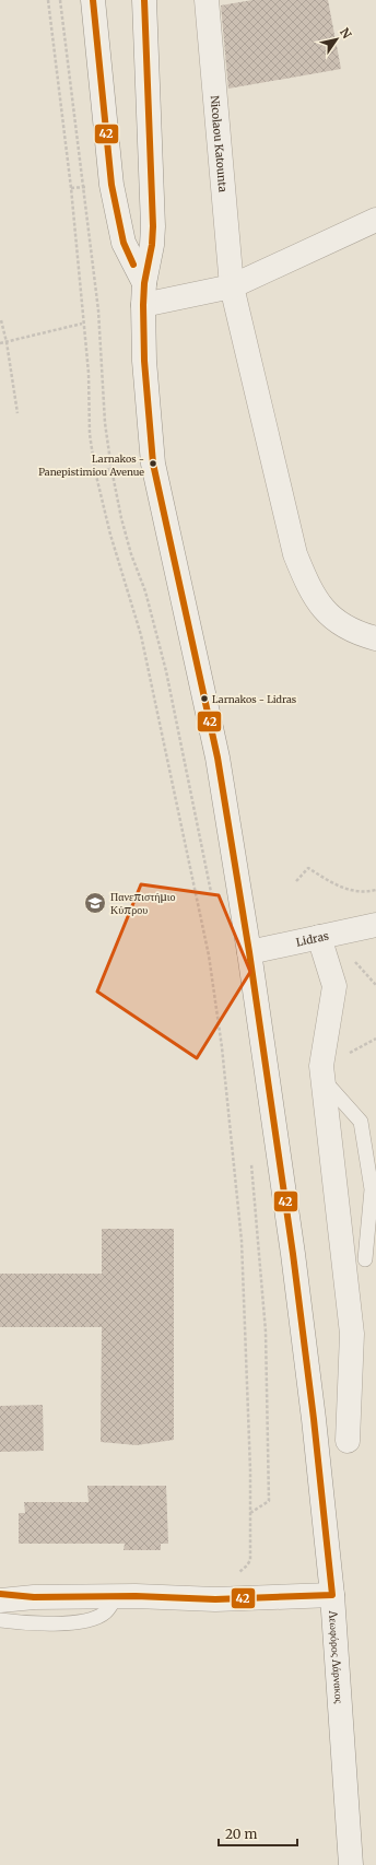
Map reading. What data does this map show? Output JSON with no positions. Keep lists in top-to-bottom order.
{
  "streets": {
    "main road": ["Nicolaou Katounta", "Lidras", "Λεωφόρος Λάρνακος"]
  },
  "crossings": [
    ["Lidras", "Λεωφόρος Λάρνακος"]
  ],
  "places": {
    "other": ["Larnakos - Panepistimiou Avenue", "Larnakos - Lidras"],
    "school or university": ["Πανεπιστήμιο Κύπρου"]
  },
  "lines": ["transit line 42"],
  "scale_bar": "20 m",
  "north": "top right"
}
